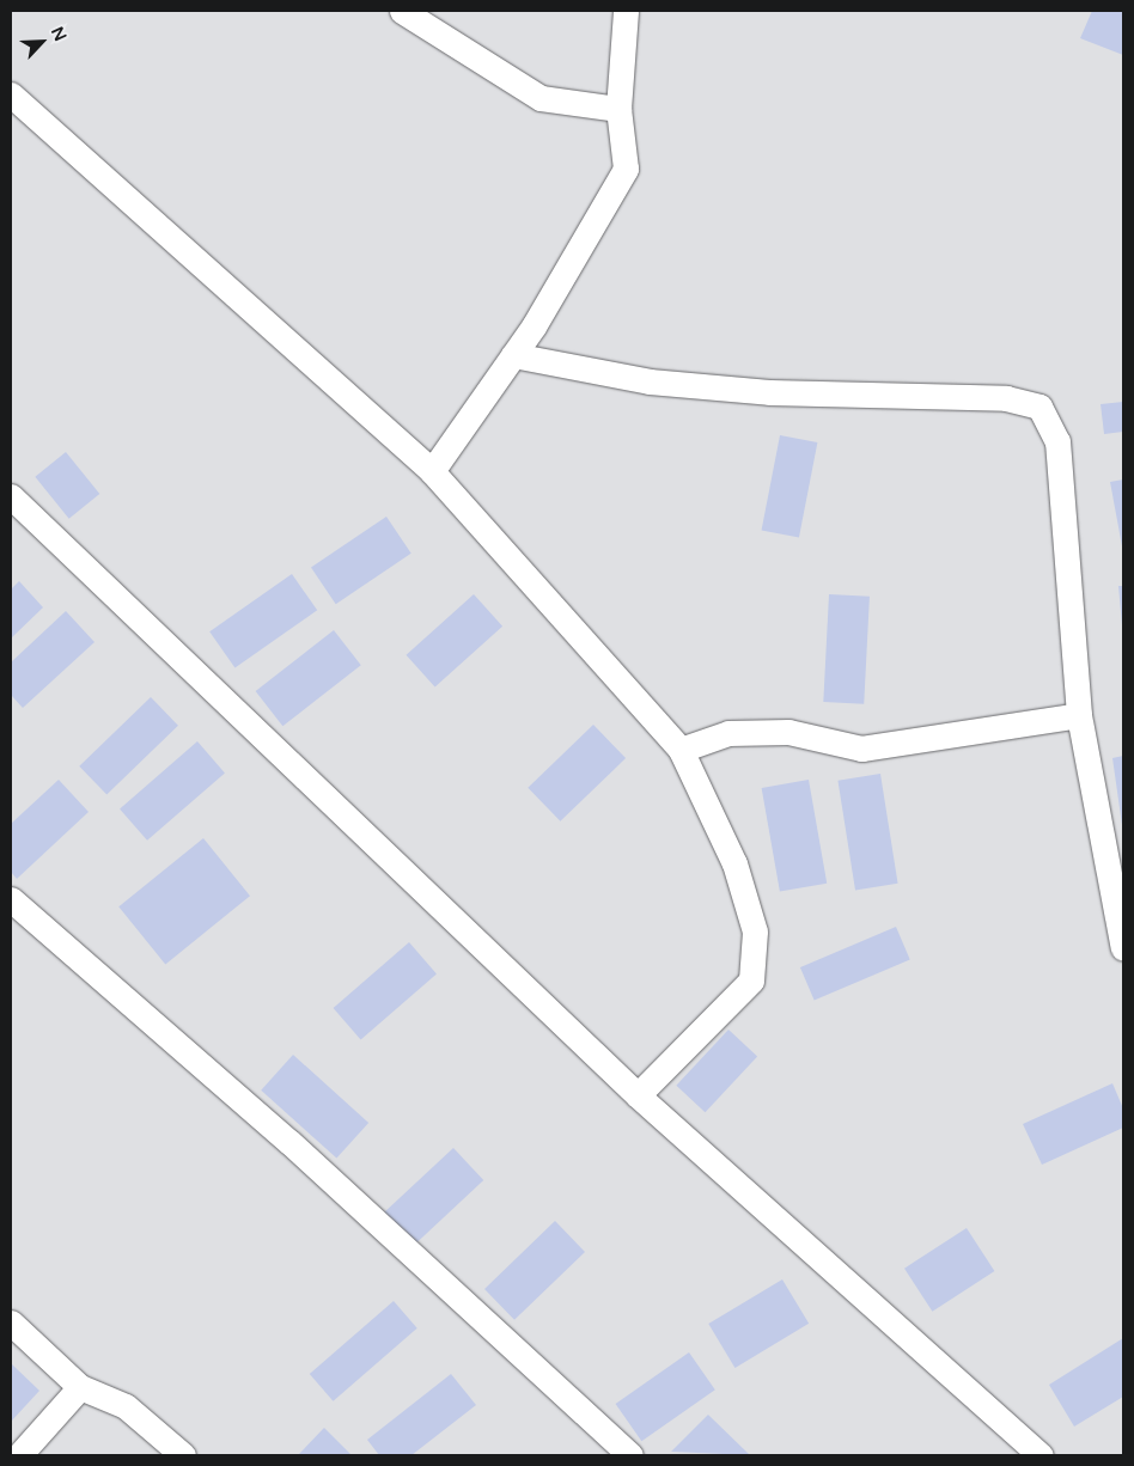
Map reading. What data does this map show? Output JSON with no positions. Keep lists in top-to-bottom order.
{
  "north": "top right"
}
